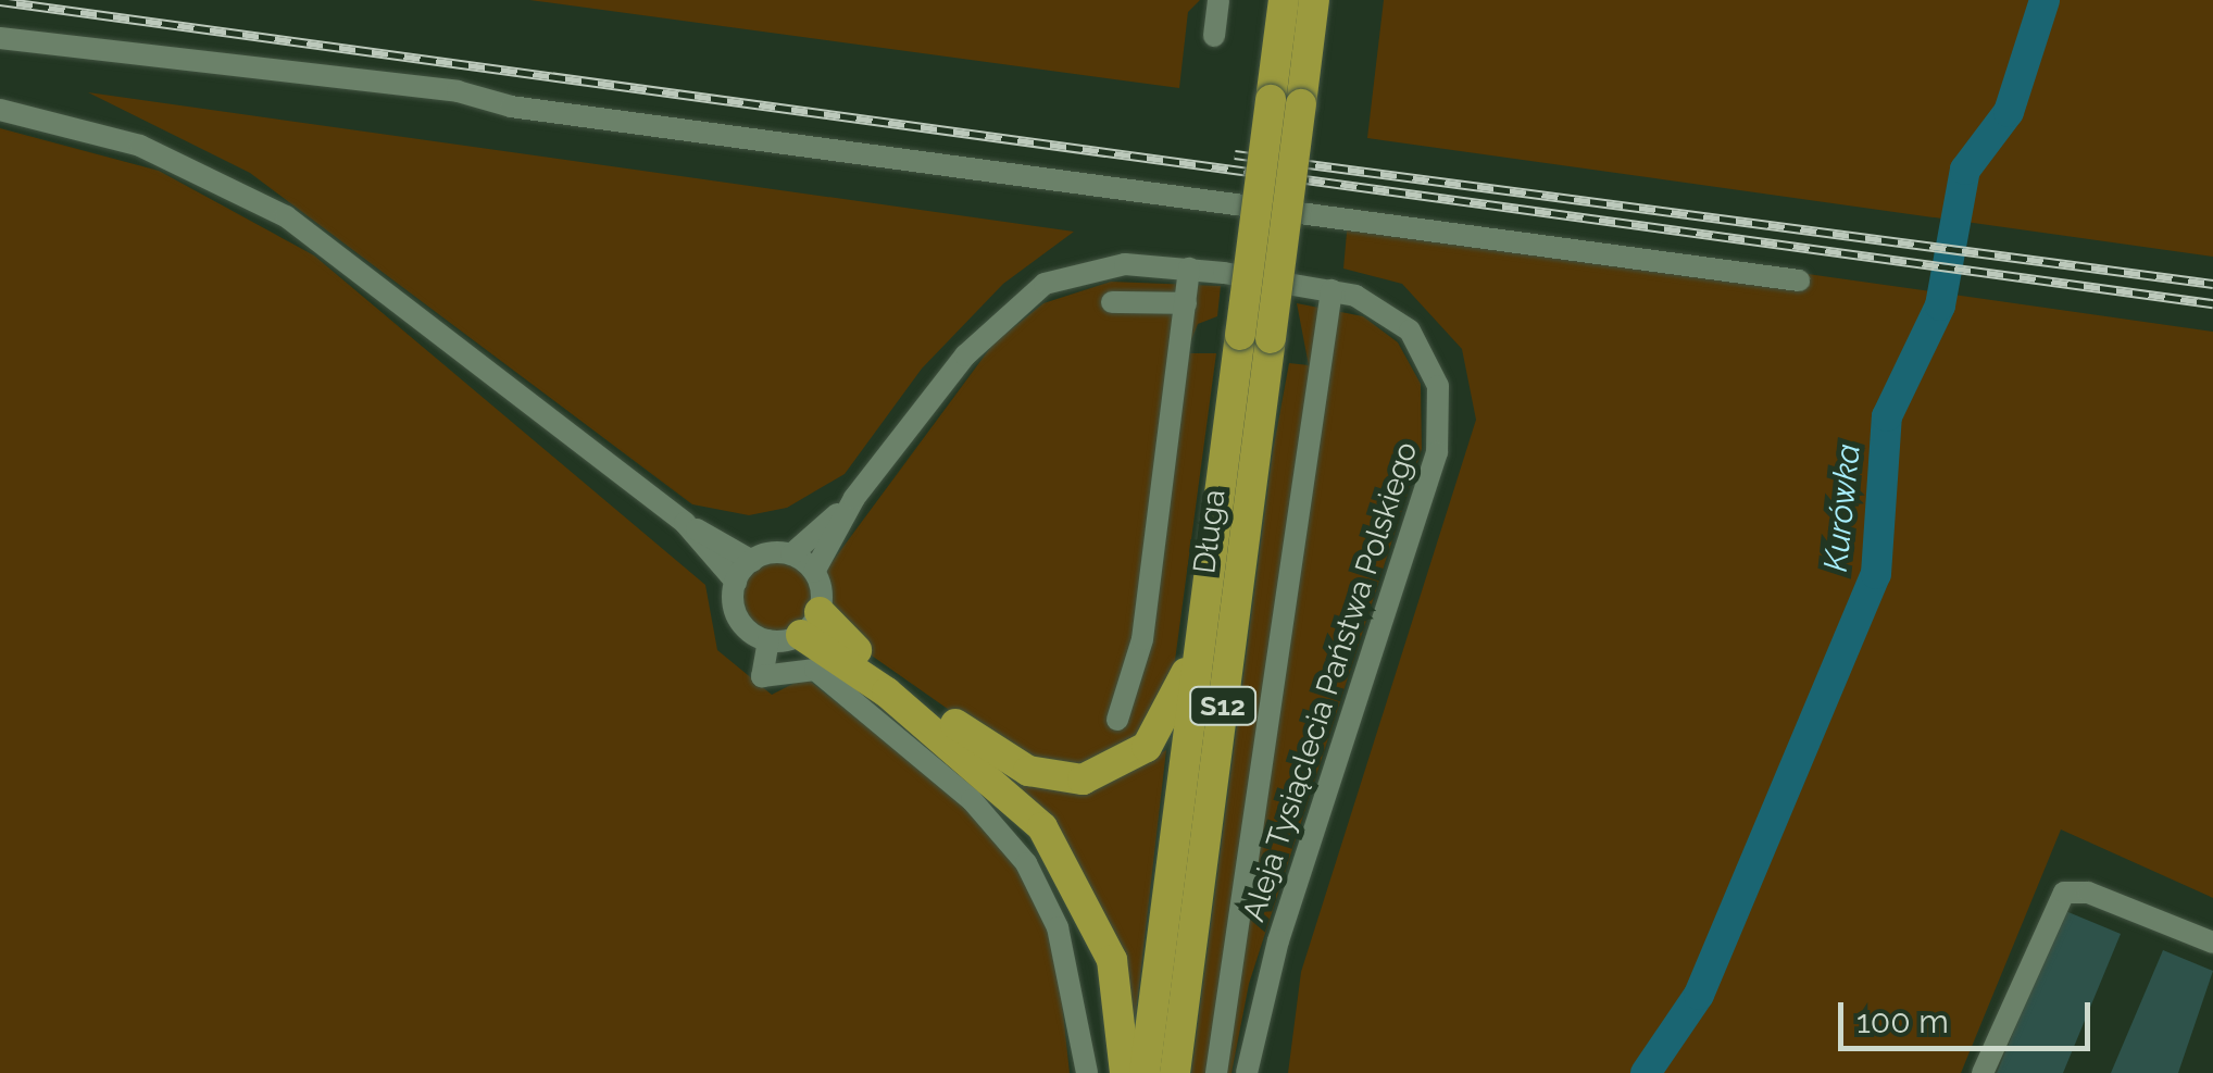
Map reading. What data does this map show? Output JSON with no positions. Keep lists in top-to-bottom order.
{
  "streets": {
    "highway": ["Długa", "S12"],
    "street": ["Aleja Tysiąclecia Państwa Polskiego"]
  },
  "crossings": [
    ["Długa", "S12"]
  ],
  "water": ["Kurówka"],
  "scale_bar": "100 m"
}
